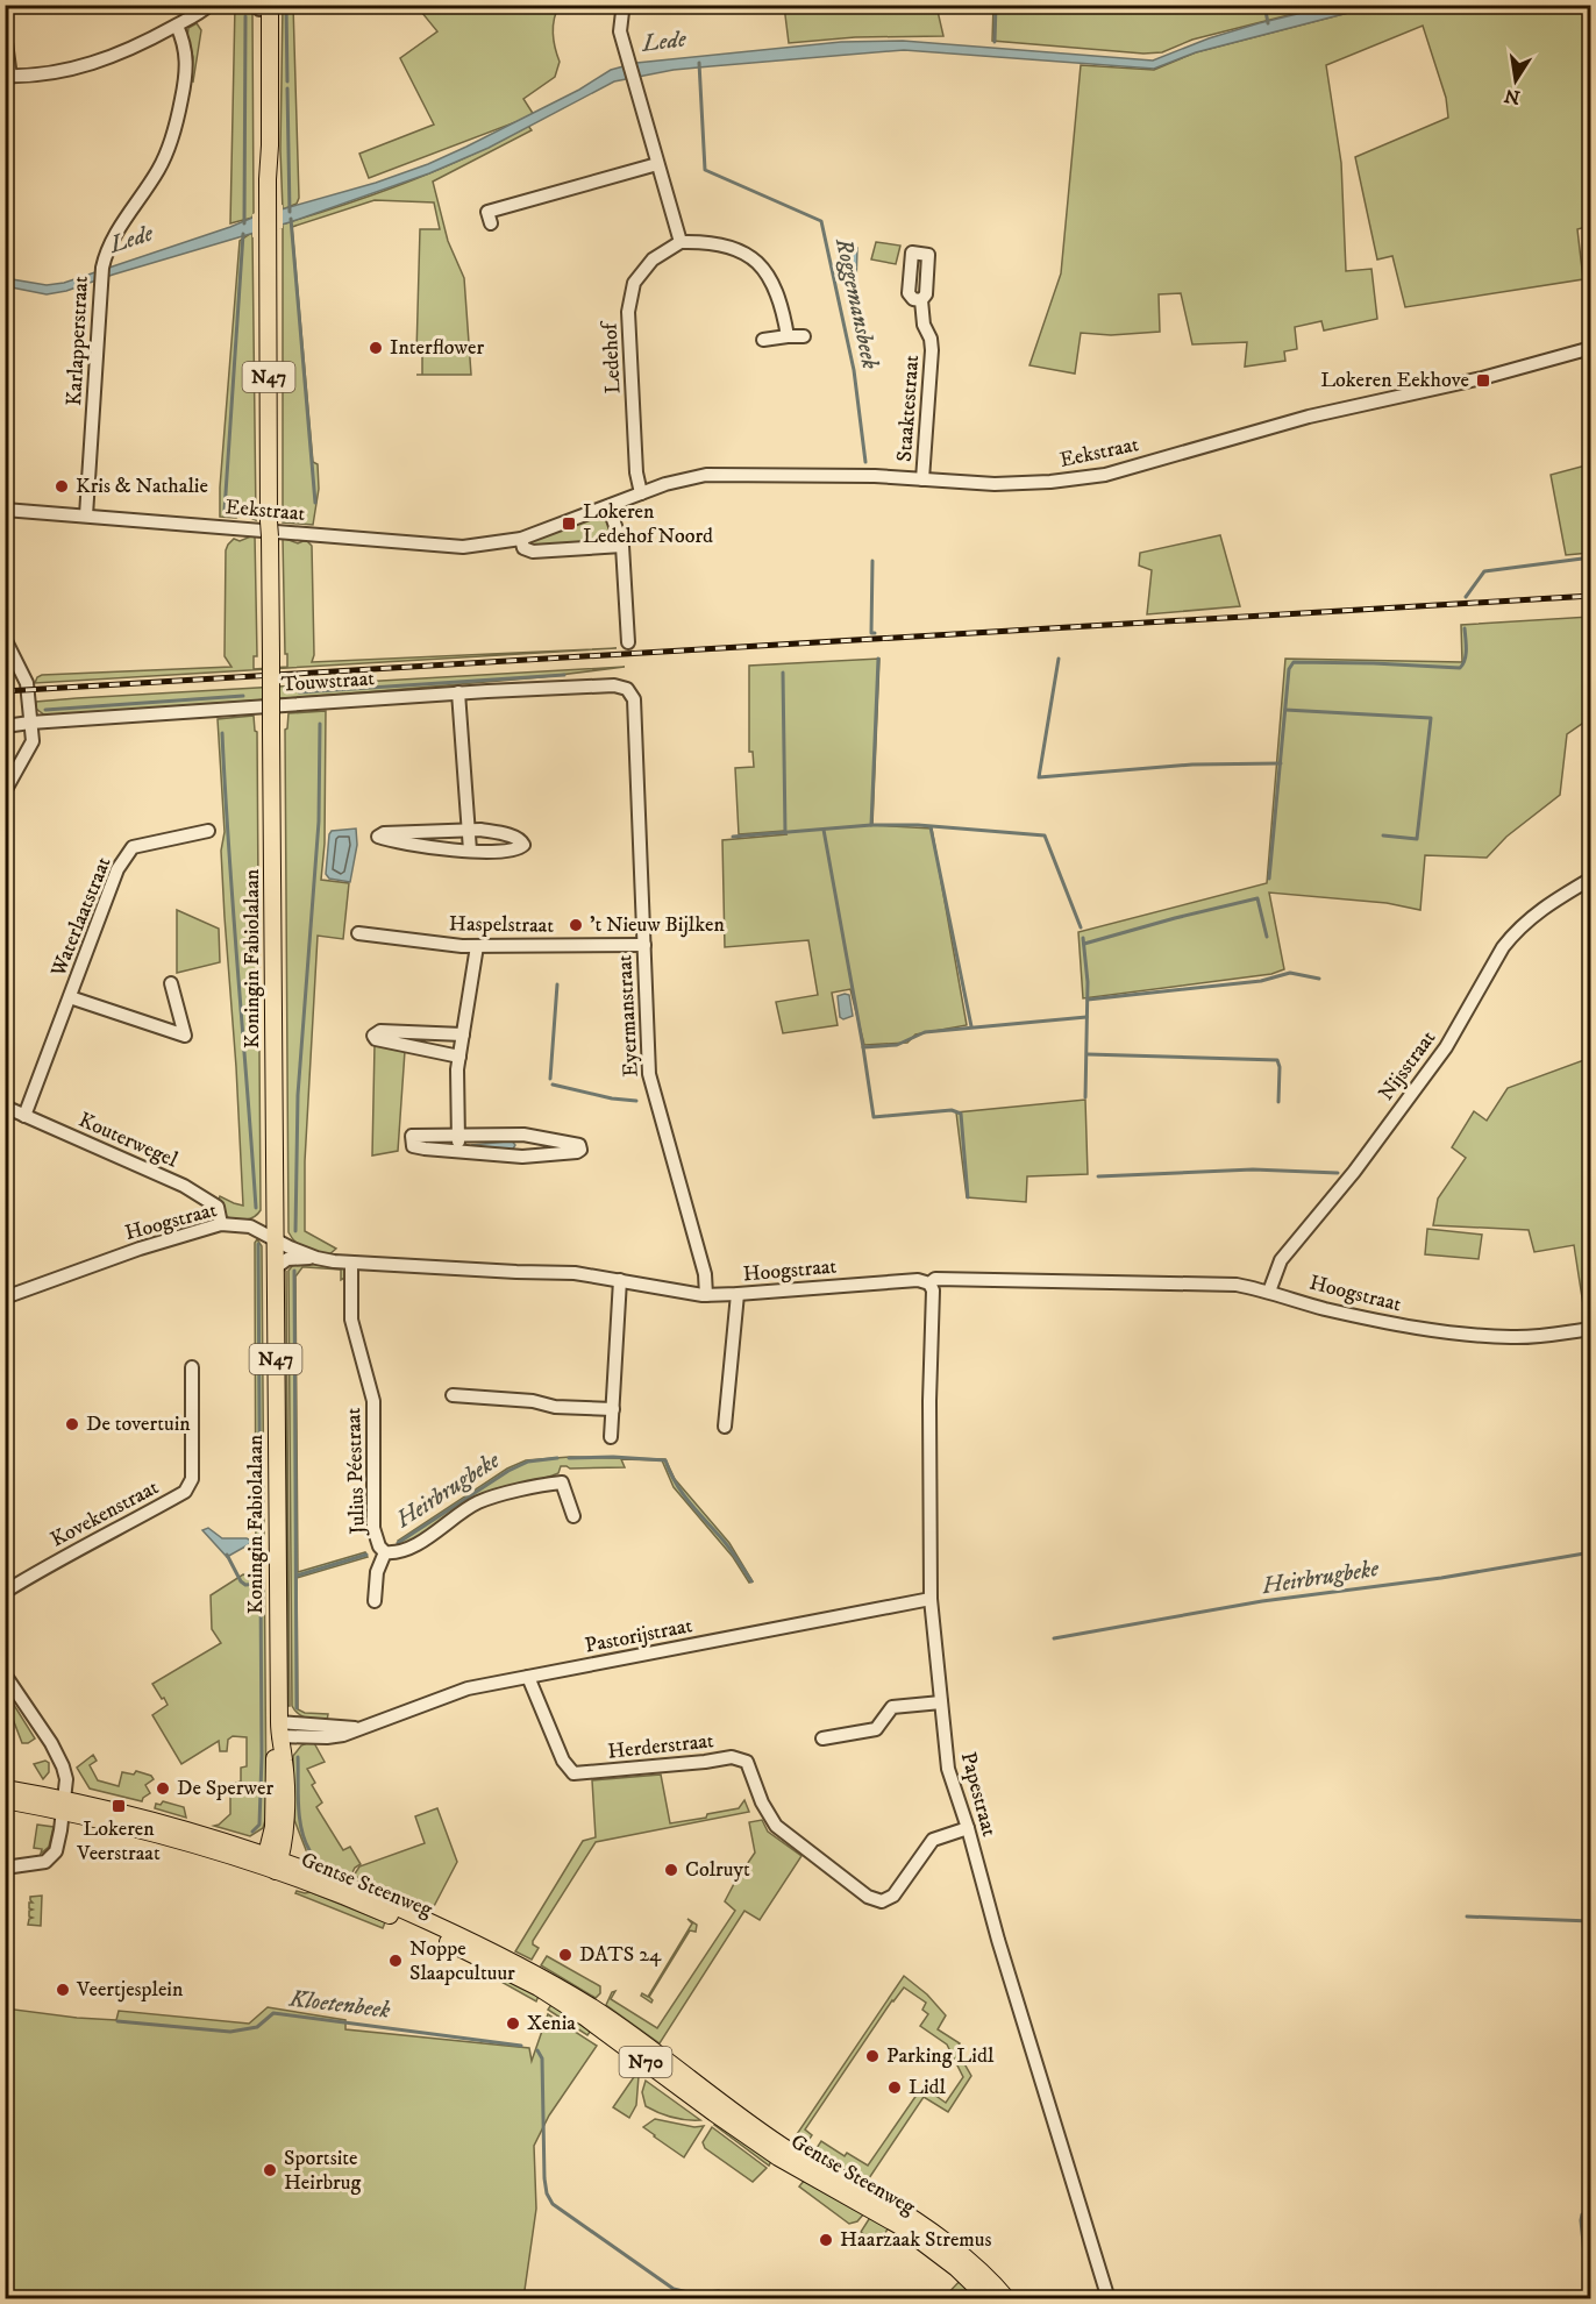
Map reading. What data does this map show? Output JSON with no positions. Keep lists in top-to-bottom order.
{
  "streets": {
    "main road": [
      "N47",
      "Koningin Fabiolalaan",
      "Gentse Steenweg",
      "N70"
    ],
    "street": [
      "Karlapperstraat",
      "Ledehof",
      "Staaktestraat",
      "Eekstraat",
      "Touwstraat",
      "Waterlaatstraat",
      "Haspelstraat",
      "Eyermanstraat",
      "Nijsstraat",
      "Kouterwegel",
      "Hoogstraat",
      "Julius Péestraat",
      "Kovekenstraat",
      "Pastorijstraat",
      "Herderstraat",
      "Papestraat"
    ]
  },
  "crossings": [
    ["Karlapperstraat", "Eekstraat"],
    ["Ledehof", "Eekstraat"],
    ["Staaktestraat", "Eekstraat"],
    ["Touwstraat", "Eyermanstraat"],
    ["Waterlaatstraat", "Kouterwegel"],
    ["Haspelstraat", "Eyermanstraat"],
    ["Koningin Fabiolalaan", "Hoogstraat"],
    ["Koningin Fabiolalaan", "Pastorijstraat"],
    ["Koningin Fabiolalaan", "Gentse Steenweg"],
    ["Eyermanstraat", "Hoogstraat"],
    ["Nijsstraat", "Hoogstraat"],
    ["Kouterwegel", "Hoogstraat"],
    ["Hoogstraat", "Julius Péestraat"],
    ["Hoogstraat", "Papestraat"],
    ["Pastorijstraat", "Herderstraat"],
    ["Pastorijstraat", "Papestraat"],
    ["Herderstraat", "Papestraat"]
  ],
  "water": [
    "Lede",
    "Roggemansbeek",
    "Heirbrugbeke",
    "Kloetenbeek"
  ],
  "places": {
    "other": [
      "Interflower",
      "Kris & Nathalie",
      "'t Nieuw Bijlken",
      "De tovertuin",
      "De Sperwer",
      "Colruyt",
      "DATS 24",
      "Noppe Slaapcultuur",
      "Veertjesplein",
      "Xenia",
      "Parking Lidl",
      "Lidl",
      "Sportsite Heirbrug",
      "Haarzaak Stremus"
    ],
    "transit": ["Lokeren Eekhove", "Lokeren Ledehof Noord", "Lokeren Veerstraat"]
  },
  "north": "bottom"
}
